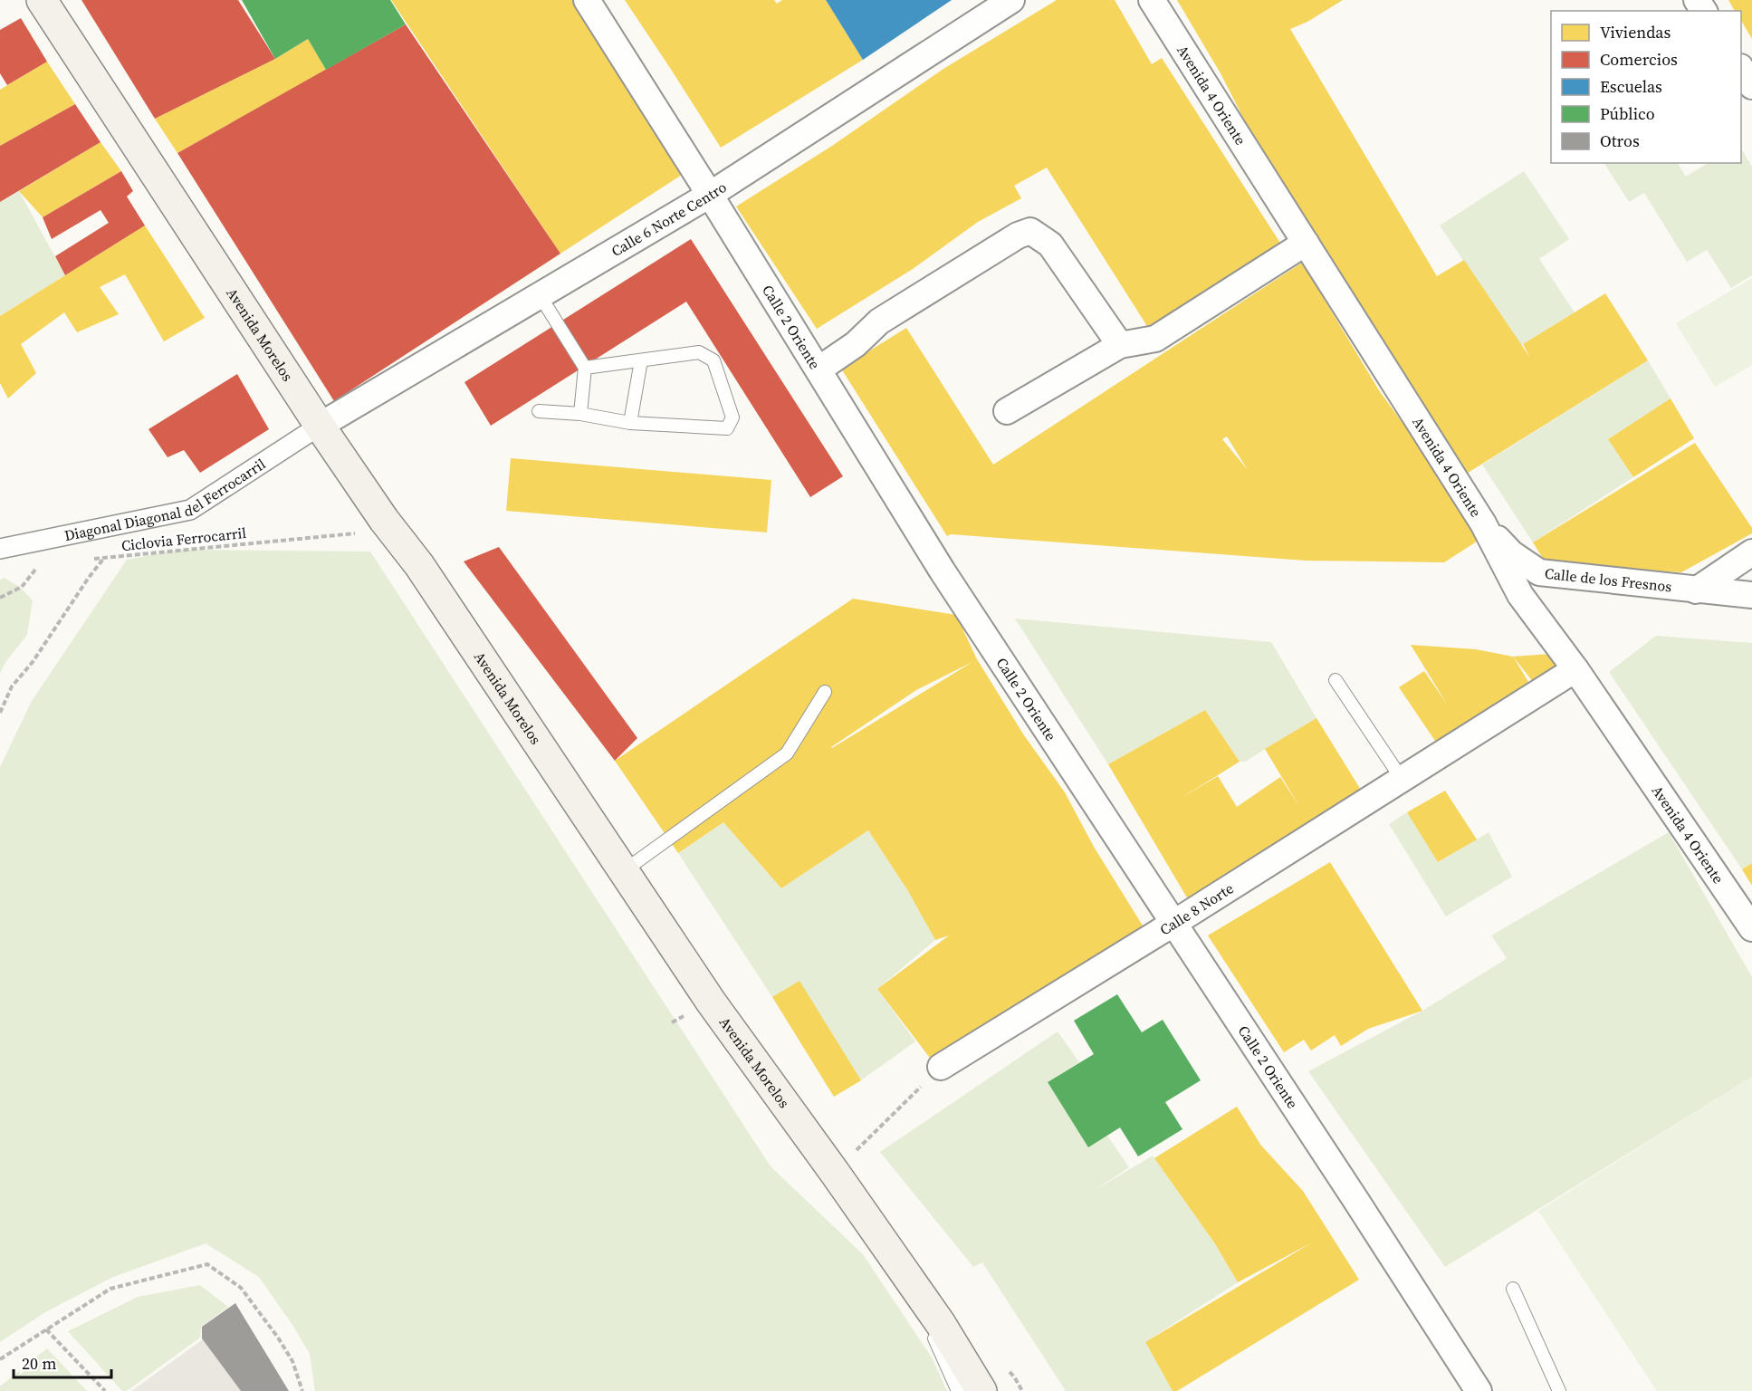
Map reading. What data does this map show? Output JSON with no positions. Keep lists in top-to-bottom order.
{
  "streets": {
    "main road": ["Avenida Morelos"],
    "street": [
      "Avenida 4 Oriente",
      "Calle 6 Norte Centro",
      "Calle 2 Oriente",
      "Diagonal Diagonal del Ferrocarril",
      "Calle de los Fresnos",
      "Calle 8 Norte"
    ],
    "path": ["Ciclovia Ferrocarril"]
  },
  "crossings": [
    ["Avenida 4 Oriente", "Calle de los Fresnos"],
    ["Avenida 4 Oriente", "Calle 8 Norte"],
    ["Calle 6 Norte Centro", "Calle 2 Oriente"],
    ["Calle 6 Norte Centro", "Avenida Morelos"],
    ["Calle 6 Norte Centro", "Diagonal Diagonal del Ferrocarril"],
    ["Calle 2 Oriente", "Calle 8 Norte"],
    ["Avenida Morelos", "Diagonal Diagonal del Ferrocarril"]
  ],
  "legend": [
    "Viviendas",
    "Comercios",
    "Escuelas",
    "Público",
    "Otros"
  ],
  "scale_bar": "20 m"
}
